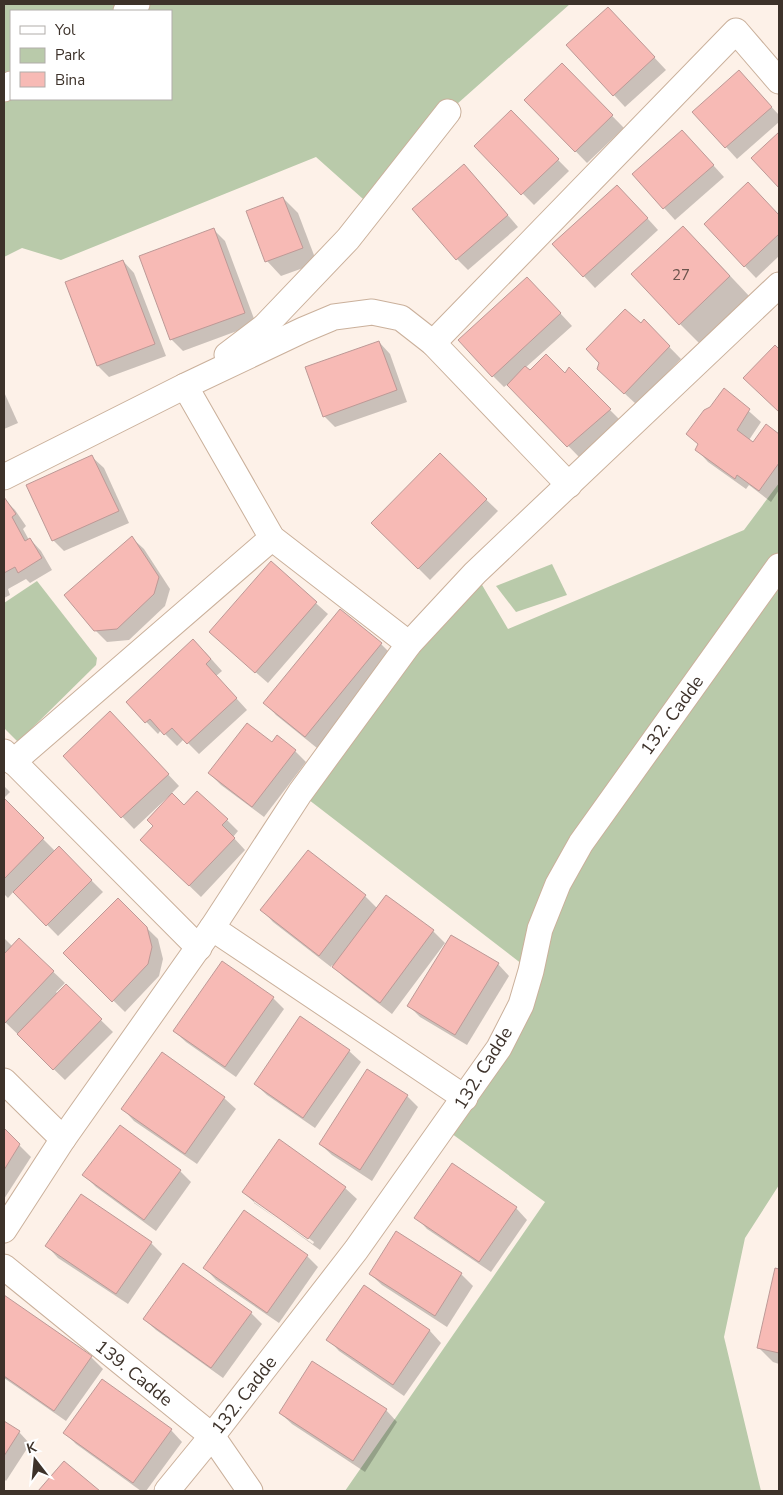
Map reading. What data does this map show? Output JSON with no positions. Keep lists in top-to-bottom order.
{
  "streets": {
    "street": ["132. Cadde", "139. Cadde"]
  },
  "crossings": [
    ["132. Cadde", "139. Cadde"]
  ],
  "house_numbers": ["27"],
  "legend": ["Yol", "Park", "Bina"],
  "north": "top"
}
